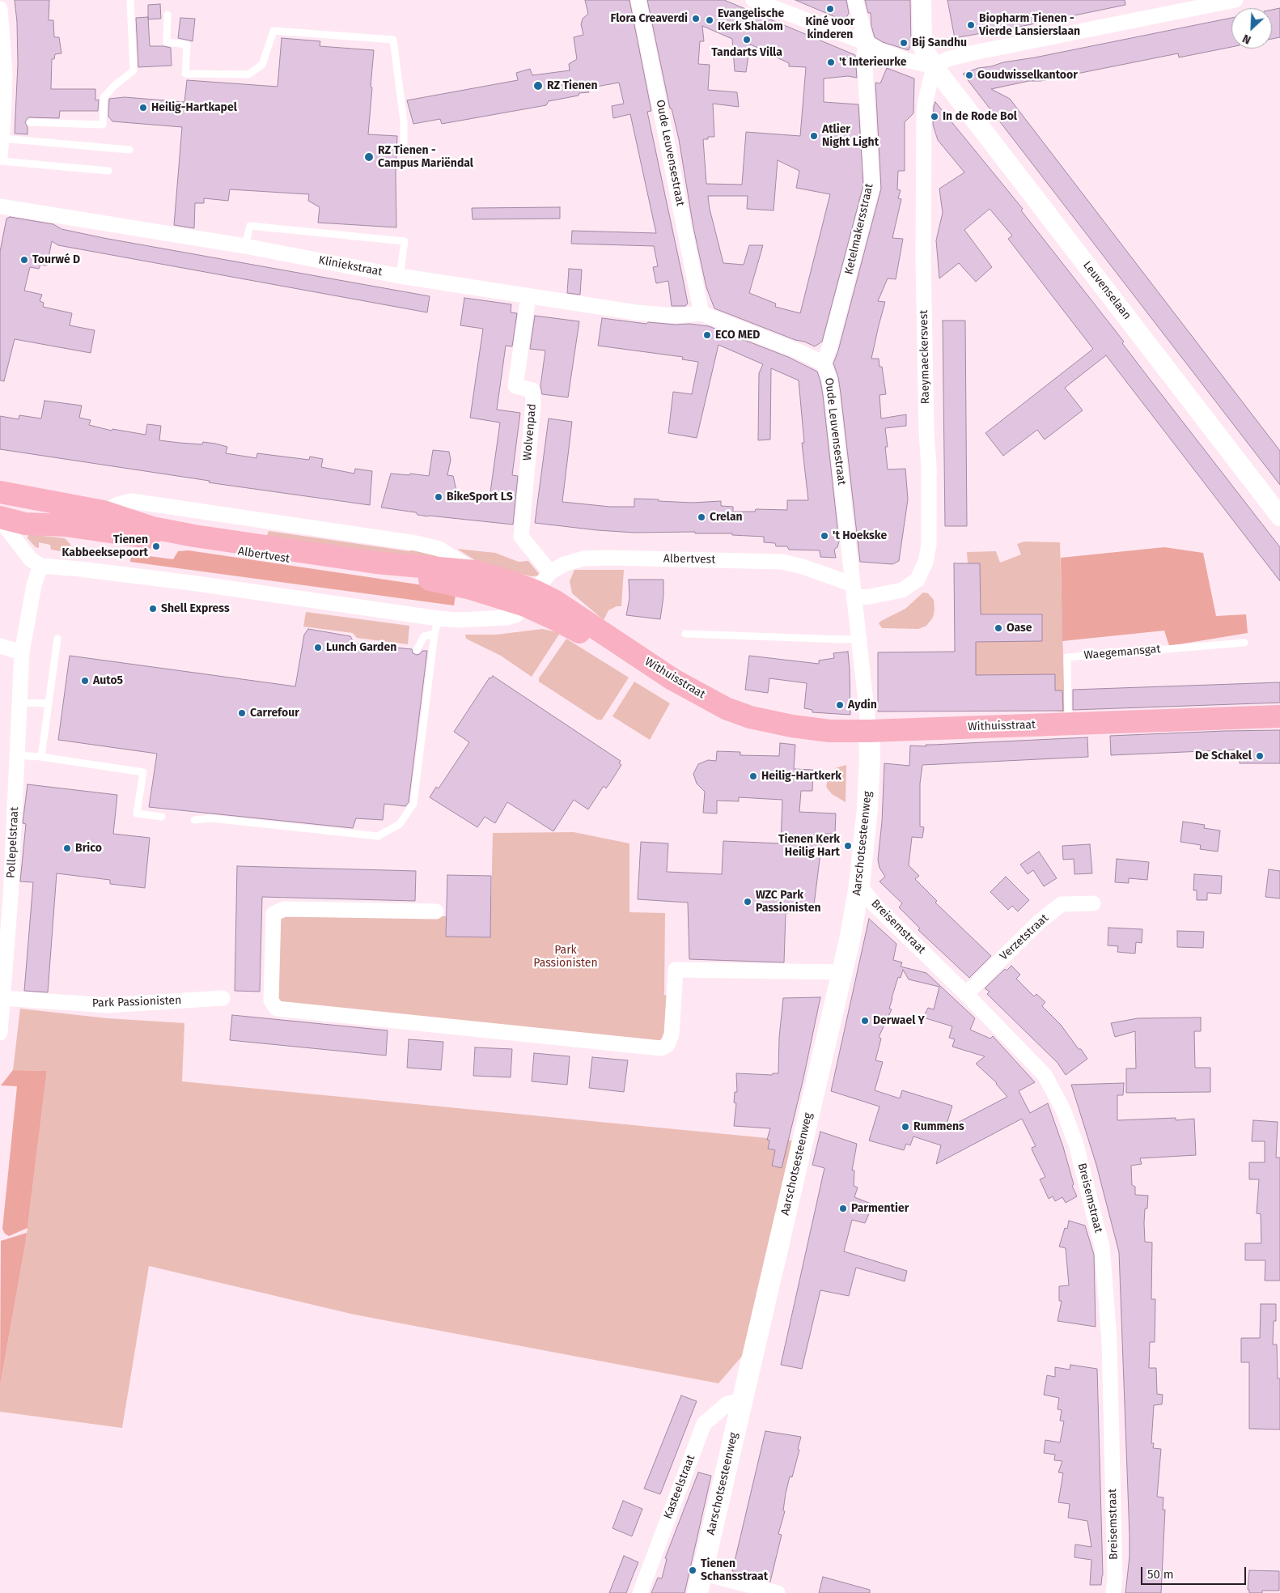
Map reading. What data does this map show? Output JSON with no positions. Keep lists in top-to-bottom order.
{
  "streets": {
    "main road": ["Albertvest", "Withuisstraat", "Aarschotsesteenweg"],
    "street": [
      "Oude Leuvensestraat",
      "Ketelmakersstraat",
      "Kliniekstraat",
      "Leuvenselaan",
      "Raeymaeckersvest",
      "Wolvenpad",
      "Pollepelstraat",
      "Breisemstraat",
      "Verzetstraat",
      "Park Passionisten",
      "Kasteelstraat"
    ],
    "lane": ["Waegemansgat"]
  },
  "crossings": [
    ["Oude Leuvensestraat", "Ketelmakersstraat"],
    ["Oude Leuvensestraat", "Kliniekstraat"],
    ["Oude Leuvensestraat", "Raeymaeckersvest"],
    ["Oude Leuvensestraat", "Albertvest"],
    ["Oude Leuvensestraat", "Withuisstraat"],
    ["Oude Leuvensestraat", "Aarschotsesteenweg"],
    ["Kliniekstraat", "Wolvenpad"],
    ["Leuvenselaan", "Raeymaeckersvest"],
    ["Raeymaeckersvest", "Albertvest"],
    ["Wolvenpad", "Albertvest"],
    ["Albertvest", "Withuisstraat"],
    ["Albertvest", "Pollepelstraat"],
    ["Waegemansgat", "Withuisstraat"],
    ["Withuisstraat", "Aarschotsesteenweg"],
    ["Pollepelstraat", "Park Passionisten"],
    ["Aarschotsesteenweg", "Breisemstraat"],
    ["Aarschotsesteenweg", "Kasteelstraat"],
    ["Breisemstraat", "Verzetstraat"]
  ],
  "parks": ["Park Passionisten"],
  "places": [
    "Kiné voor kinderen",
    "Flora Creaverdi",
    "Evangelische Kerk Shalom",
    "Biopharm Tienen - Vierde Lansierslaan",
    "Tandarts Villa",
    "Bij Sandhu",
    "'t Interieurke",
    "Goudwisselkantoor",
    "RZ Tienen",
    "Heilig-Hartkapel",
    "In de Rode Bol",
    "Atlier Night Light",
    "RZ Tienen - Campus Mariëndal",
    "Tourwé D",
    "ECO MED",
    "BikeSport LS",
    "Crelan",
    "'t Hoekske",
    "Tienen Kabbeeksepoort",
    "Shell Express",
    "Oase",
    "Lunch Garden",
    "Auto5",
    "Aydin",
    "Carrefour",
    "De Schakel",
    "Heilig-Hartkerk",
    "Tienen Kerk Heilig Hart",
    "Brico",
    "WZC Park Passionisten",
    "Derwael Y",
    "Rummens",
    "Parmentier",
    "Tienen Schansstraat"
  ],
  "scale_bar": "50 m",
  "north": "bottom left"
}
